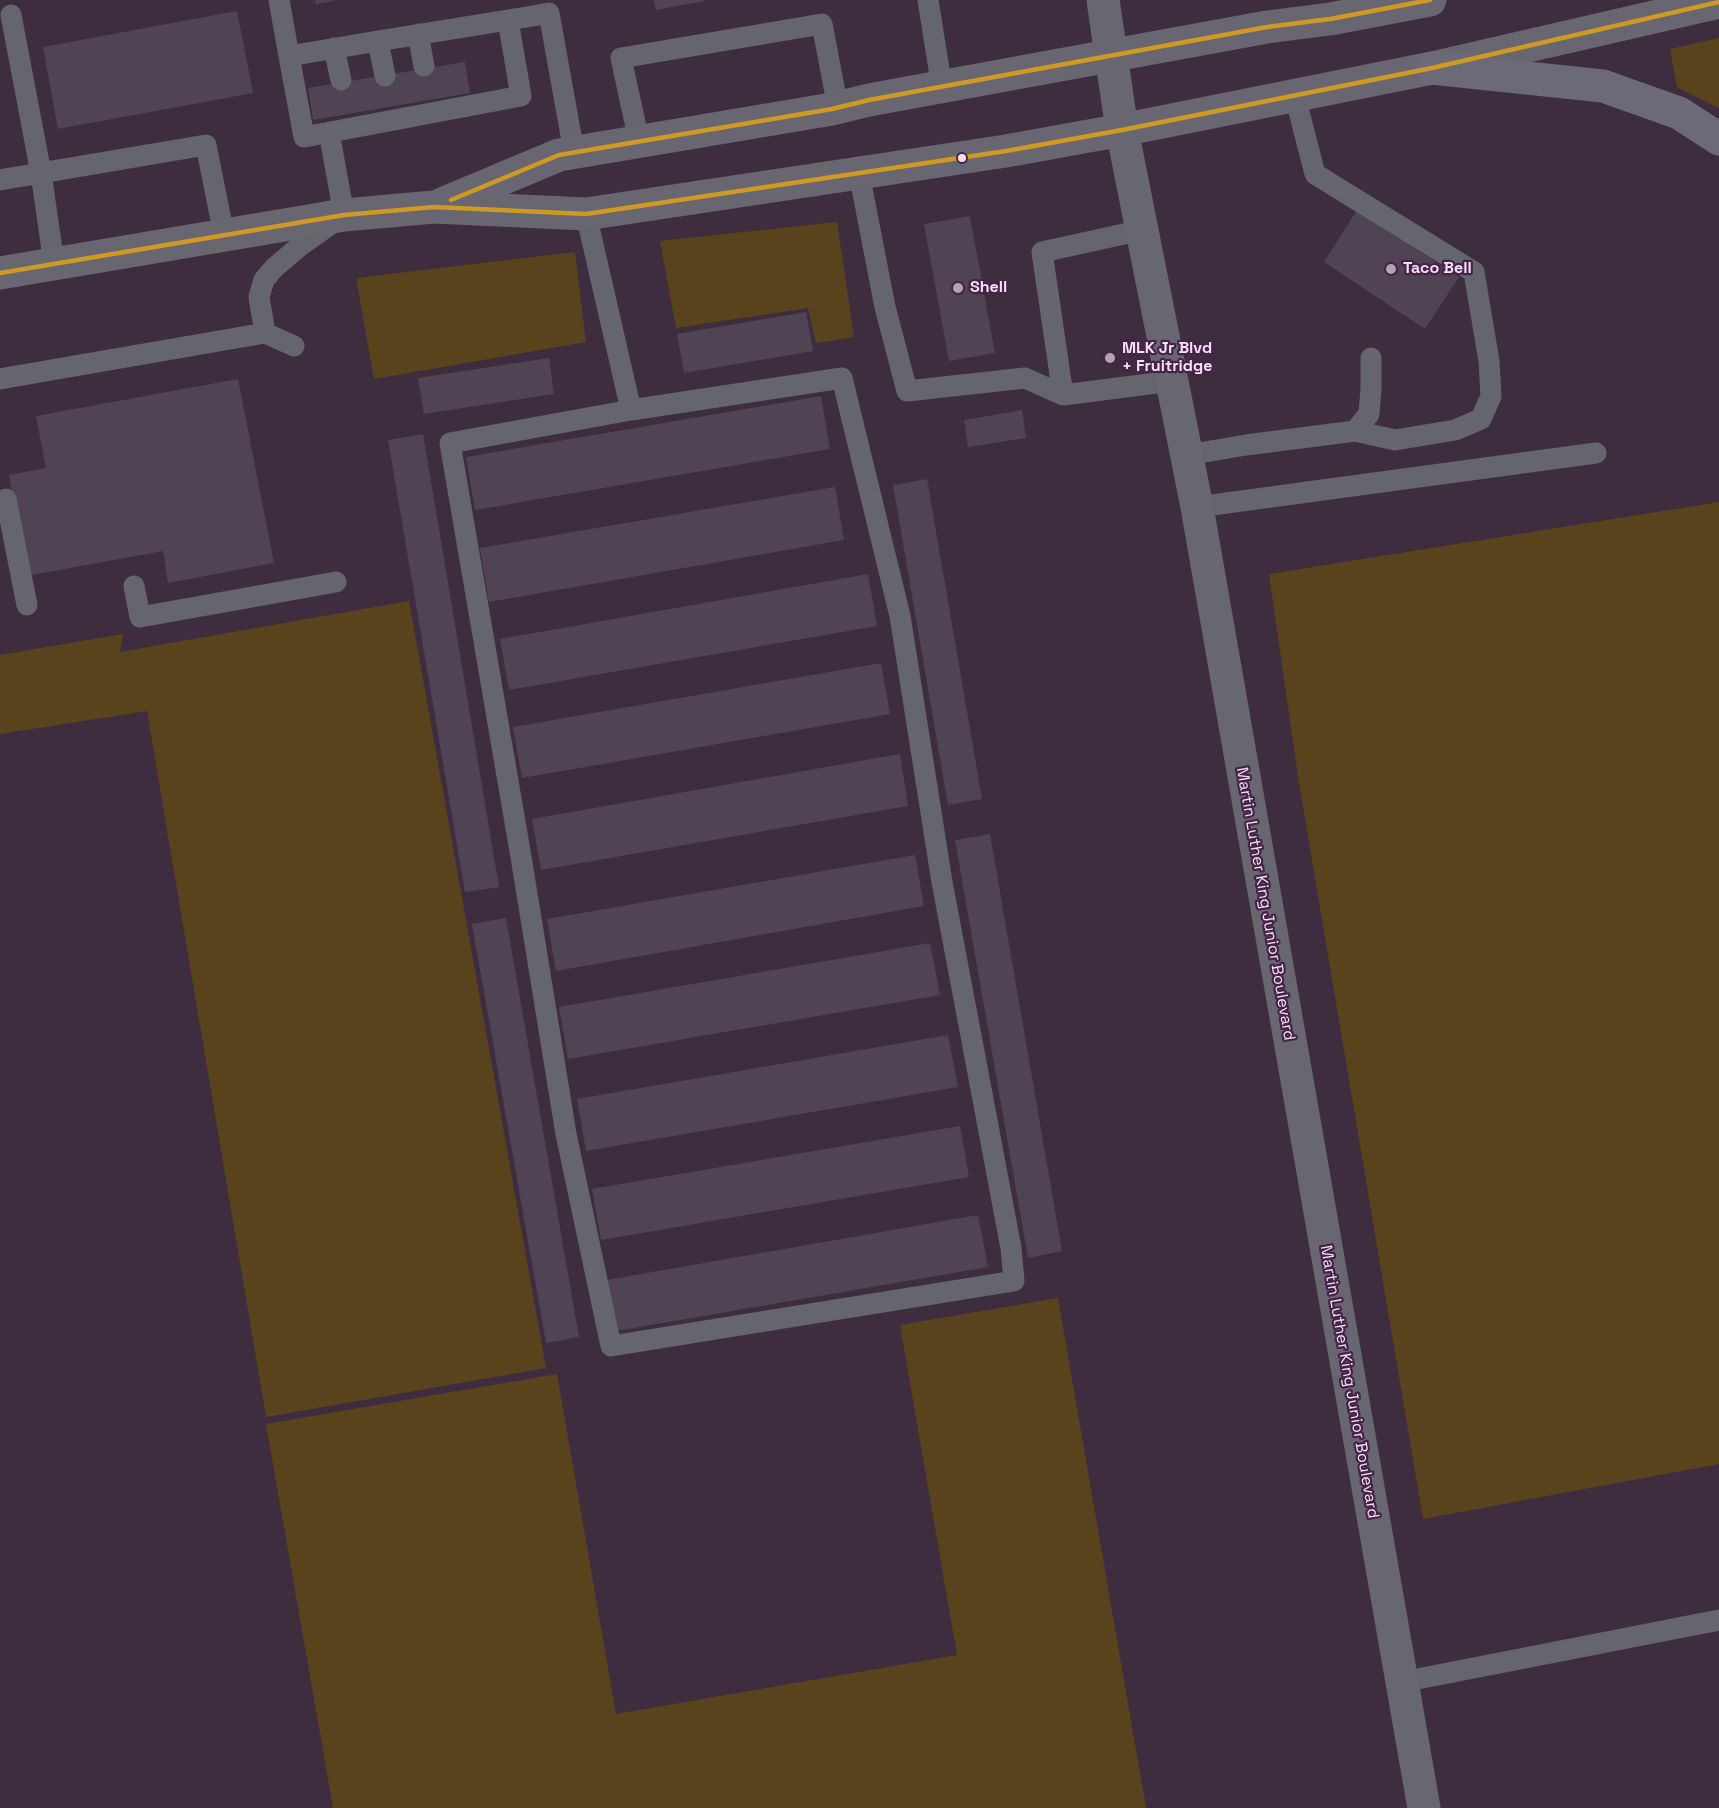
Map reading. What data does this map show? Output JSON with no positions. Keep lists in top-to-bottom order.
{
  "streets": {
    "main road": ["Martin Luther King Junior Boulevard"]
  },
  "places": ["Taco Bell", "Shell", "MLK Jr Blvd + Fruitridge"]
}
